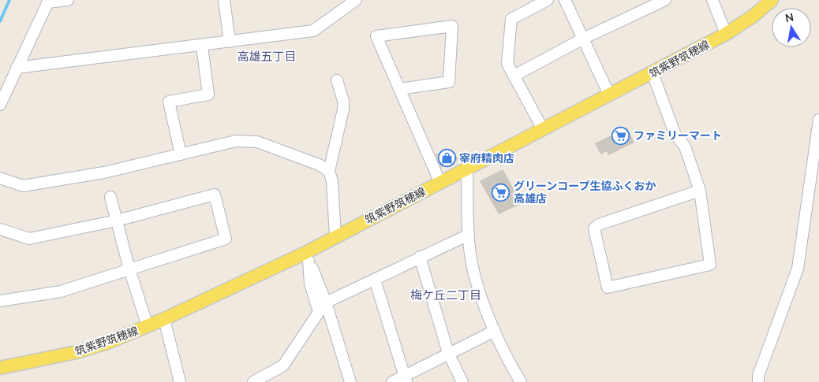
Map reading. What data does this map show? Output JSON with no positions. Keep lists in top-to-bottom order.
{
  "streets": {
    "main road": ["筑紫野筑穂線"]
  },
  "districts": ["高雄五丁目", "梅ケ丘二丁目"],
  "places": {
    "supermarket": ["ファミリーマート", "グリーンコープ生協ふくおか 高雄店"],
    "shop": ["宰府精肉店"]
  },
  "north": "top"
}
